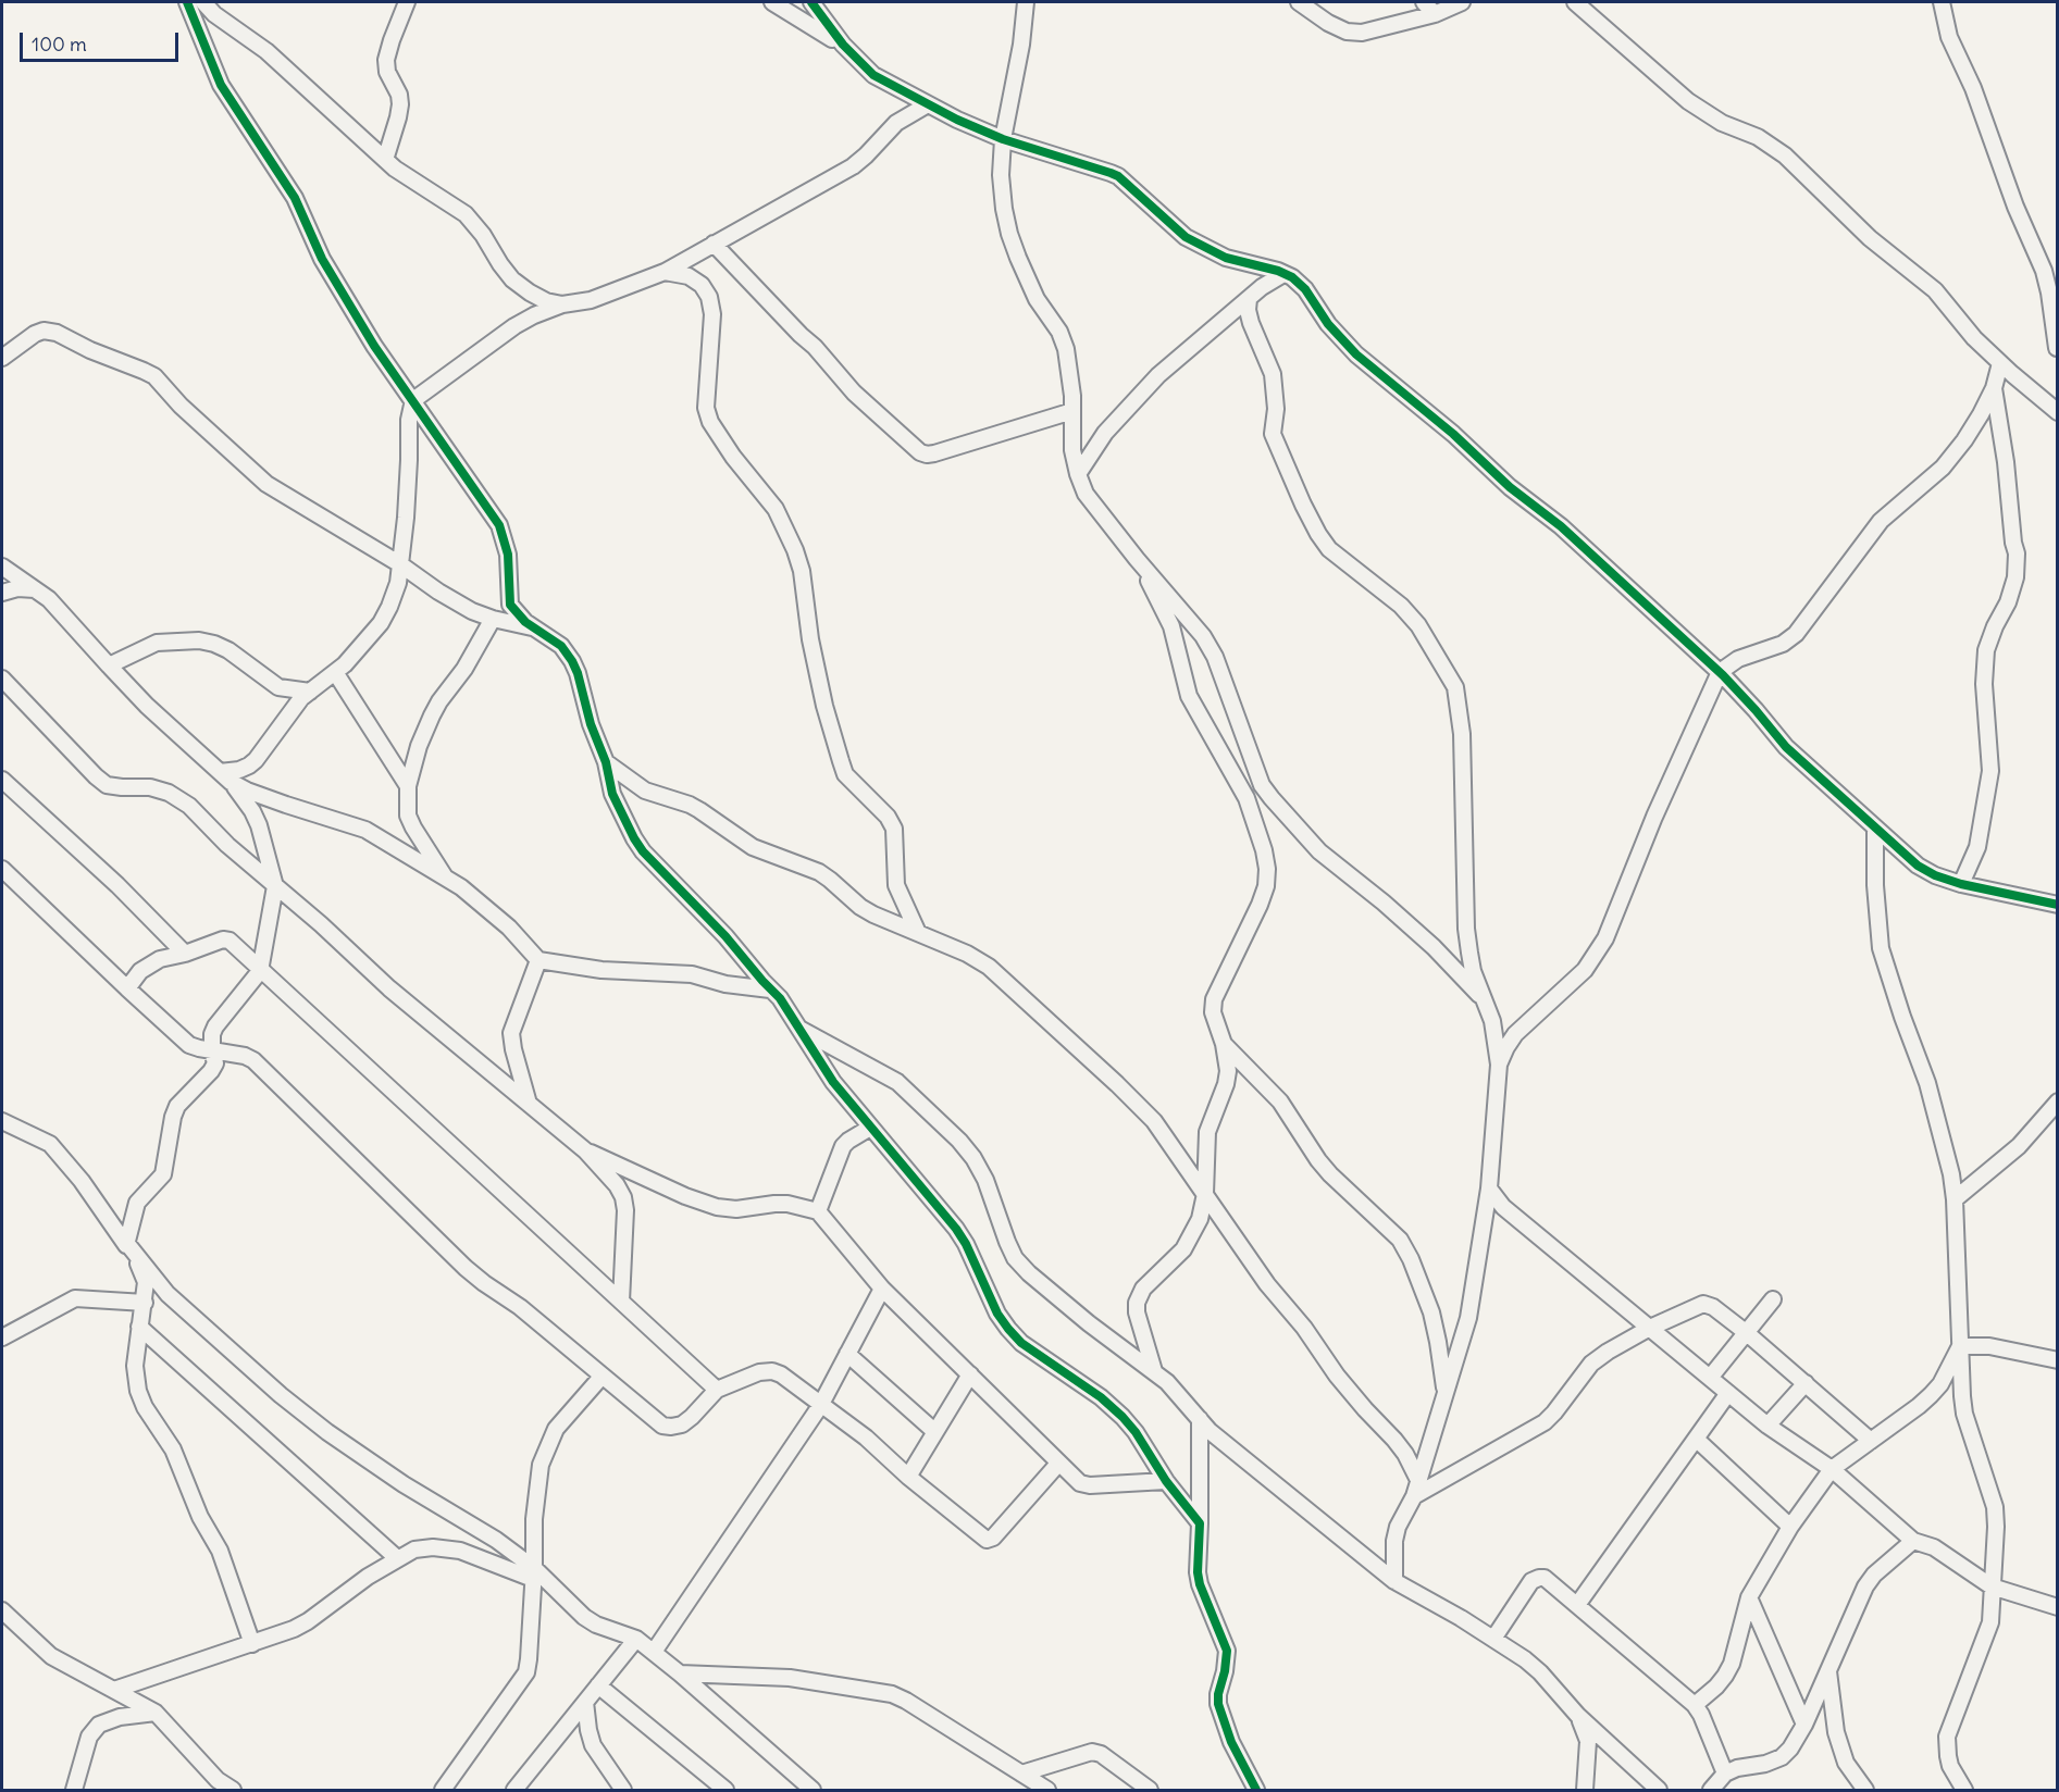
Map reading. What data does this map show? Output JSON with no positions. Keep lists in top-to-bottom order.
{
  "scale_bar": "100 m"
}
